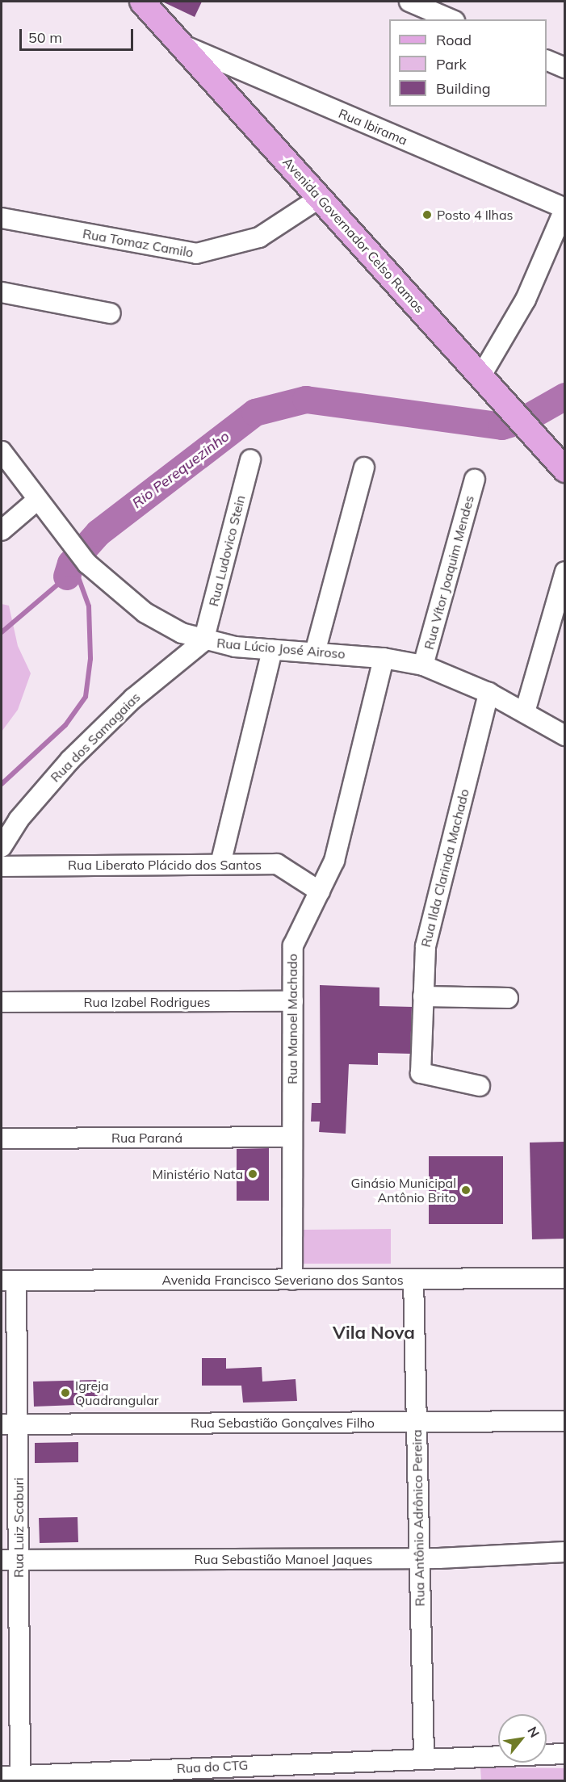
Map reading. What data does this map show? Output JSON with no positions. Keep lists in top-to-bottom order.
{
  "streets": {
    "main road": ["Avenida Governador Celso Ramos"],
    "street": [
      "Rua Ibirama",
      "Rua Tomaz Camilo",
      "Rua Ludovico Stein",
      "Rua Vítor Joaquim Mendes",
      "Rua Lúcio José Airoso",
      "Rua dos Samagaias",
      "Rua Liberato Plácido dos Santos",
      "Rua Ilda Clarinda Machado",
      "Rua Izabel Rodrigues",
      "Rua Manoel Machado",
      "Rua Paraná",
      "Avenida Francisco Severiano dos Santos",
      "Rua Sebastião Gonçalves Filho",
      "Rua Antônio Adrônico Pereira",
      "Rua Luiz Scaburi",
      "Rua Sebastião Manoel Jaques",
      "Rua do CTG"
    ]
  },
  "crossings": [
    ["Rua Ibirama", "Avenida Governador Celso Ramos"],
    ["Avenida Governador Celso Ramos", "Rua Tomaz Camilo"],
    ["Rua Ludovico Stein", "Rua Lúcio José Airoso"],
    ["Rua Ludovico Stein", "Rua dos Samagaias"],
    ["Rua Vítor Joaquim Mendes", "Rua Lúcio José Airoso"],
    ["Rua Lúcio José Airoso", "Rua dos Samagaias"],
    ["Rua Lúcio José Airoso", "Rua Ilda Clarinda Machado"],
    ["Rua Lúcio José Airoso", "Rua Manoel Machado"],
    ["Rua Liberato Plácido dos Santos", "Rua Manoel Machado"],
    ["Rua Izabel Rodrigues", "Rua Manoel Machado"],
    ["Rua Manoel Machado", "Rua Paraná"],
    ["Rua Manoel Machado", "Avenida Francisco Severiano dos Santos"],
    ["Avenida Francisco Severiano dos Santos", "Rua Antônio Adrônico Pereira"],
    ["Avenida Francisco Severiano dos Santos", "Rua Luiz Scaburi"],
    ["Rua Sebastião Gonçalves Filho", "Rua Antônio Adrônico Pereira"],
    ["Rua Sebastião Gonçalves Filho", "Rua Luiz Scaburi"],
    ["Rua Antônio Adrônico Pereira", "Rua Sebastião Manoel Jaques"],
    ["Rua Antônio Adrônico Pereira", "Rua do CTG"],
    ["Rua Luiz Scaburi", "Rua Sebastião Manoel Jaques"],
    ["Rua Luiz Scaburi", "Rua do CTG"]
  ],
  "districts": ["Vila Nova"],
  "water": ["Rio Perequezinho"],
  "places": [
    "Posto 4 Ilhas",
    "Ministério Nata",
    "Ginásio Municipal Antônio Brito",
    "Igreja Quadrangular"
  ],
  "legend": ["Road", "Park", "Building"],
  "scale_bar": "50 m",
  "north": "top right"
}
